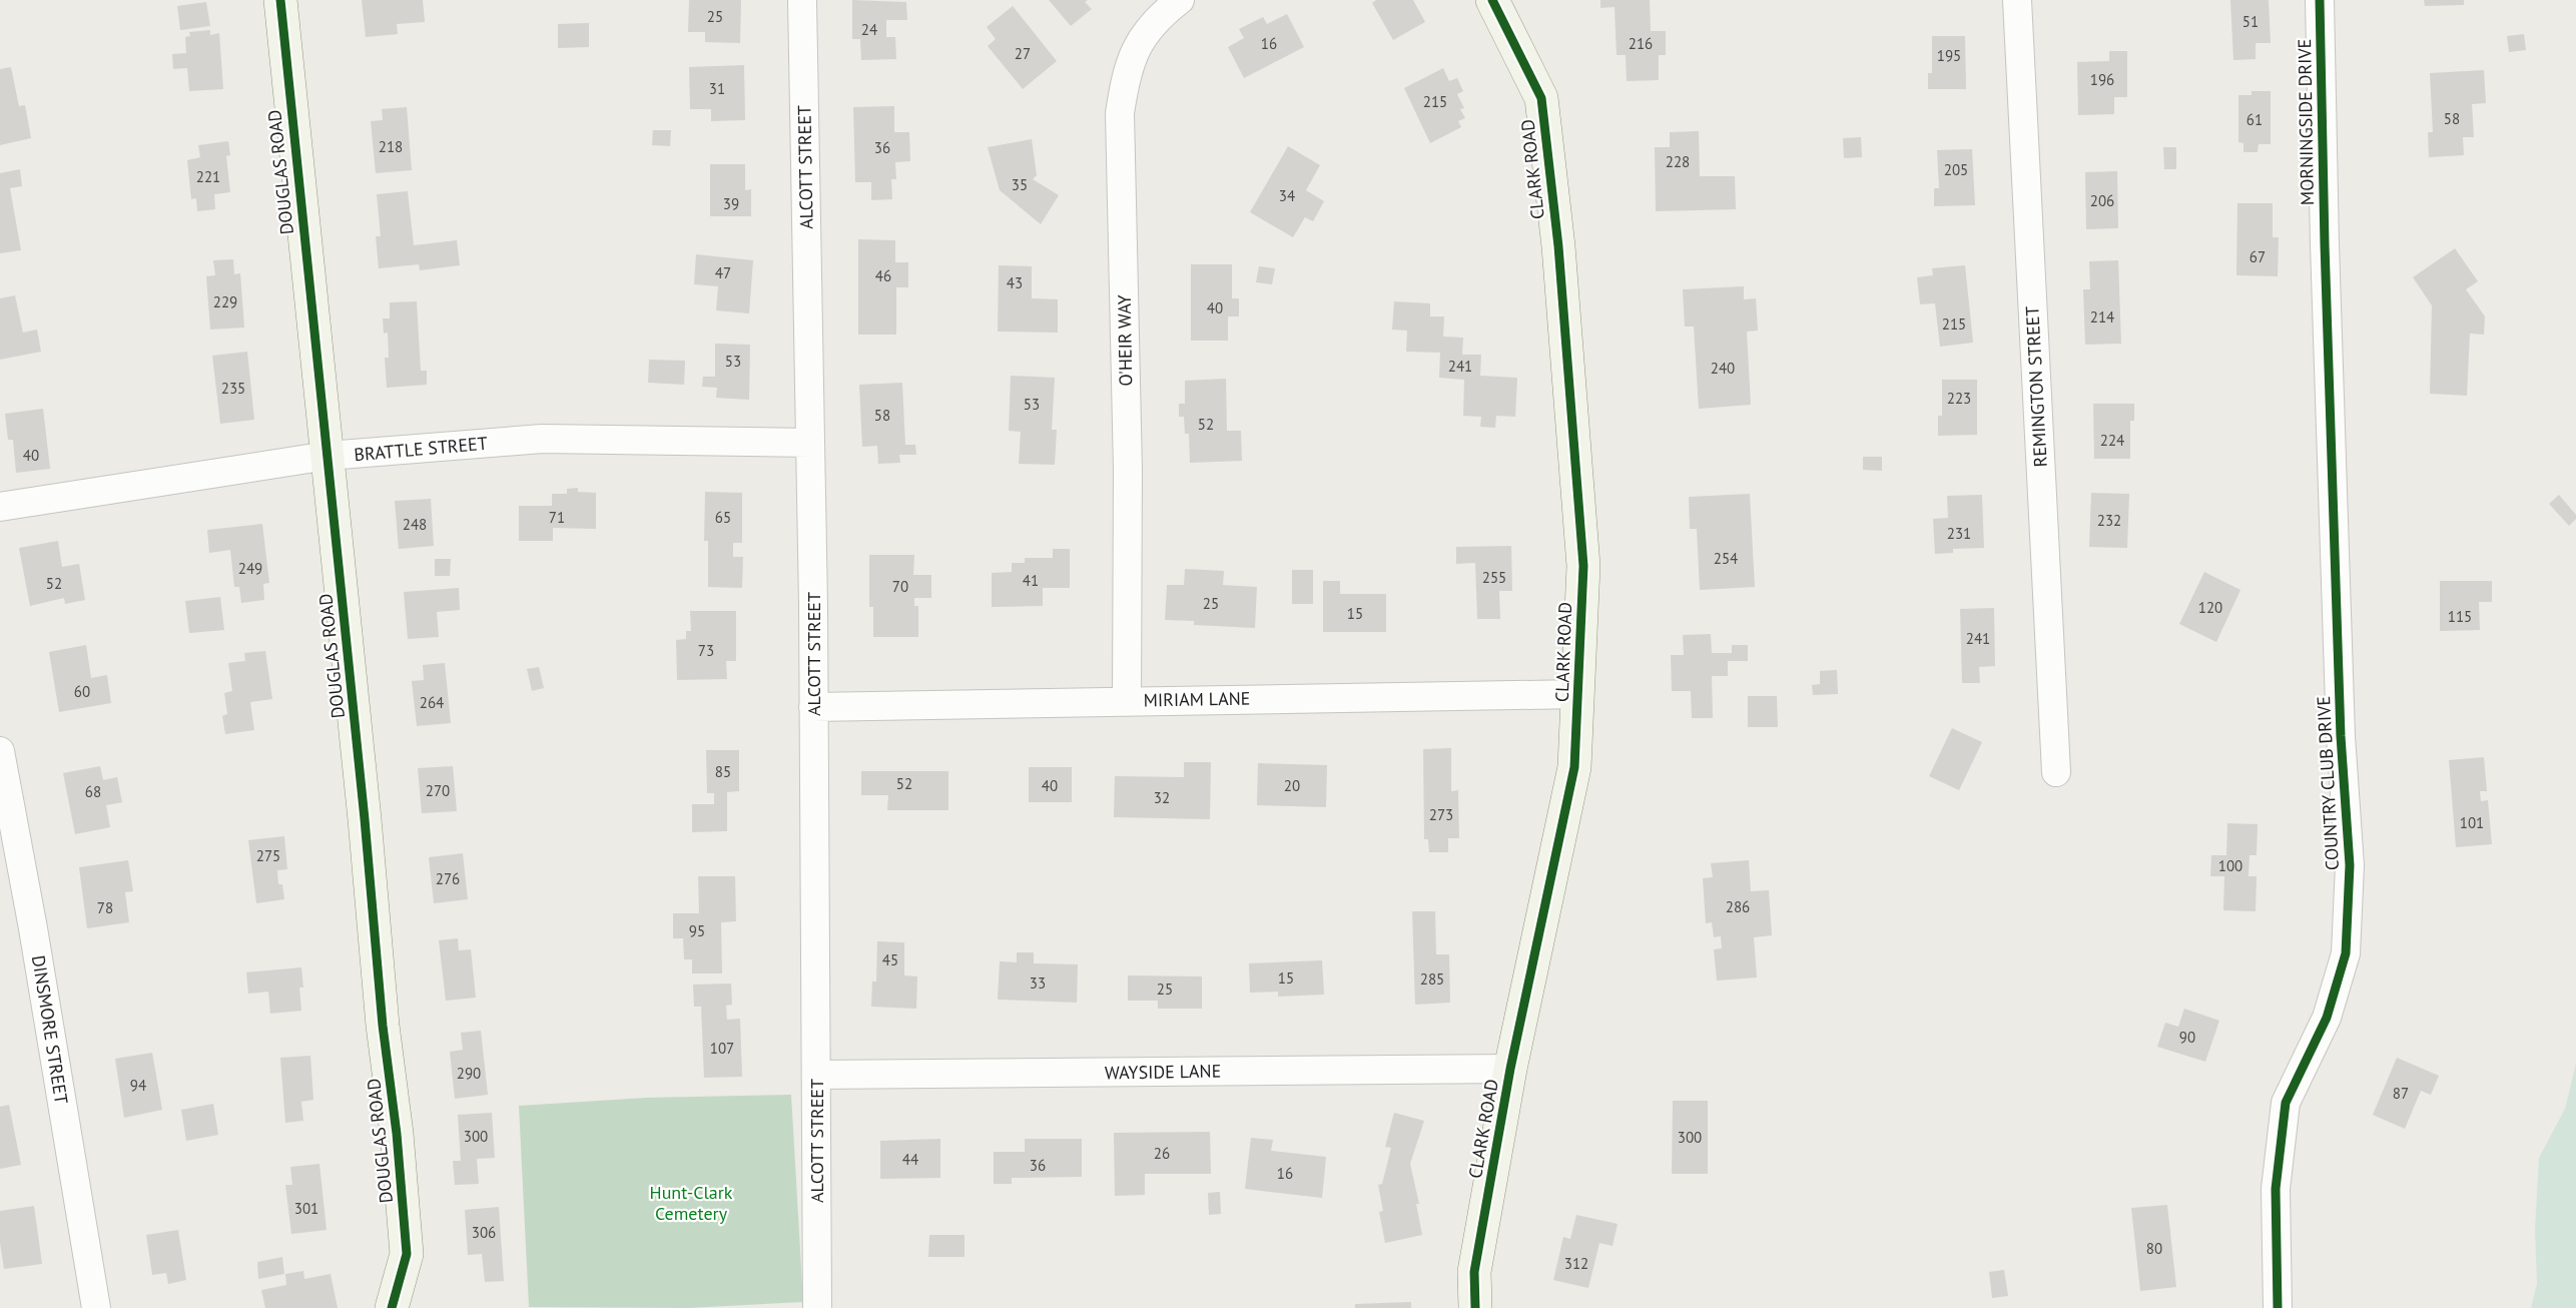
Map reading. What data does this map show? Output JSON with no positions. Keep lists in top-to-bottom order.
{
  "streets": {
    "street": [
      "MORNINGSIDE DRIVE",
      "ALCOTT STREET",
      "CLARK ROAD",
      "DOUGLAS ROAD",
      "O'HEIR WAY",
      "REMINGTON STREET",
      "BRATTLE STREET",
      "MIRIAM LANE",
      "COUNTRY CLUB DRIVE",
      "DINSMORE STREET",
      "WAYSIDE LANE"
    ]
  },
  "crossings": [
    ["MORNINGSIDE DRIVE", "COUNTRY CLUB DRIVE"],
    ["ALCOTT STREET", "BRATTLE STREET"],
    ["ALCOTT STREET", "MIRIAM LANE"],
    ["ALCOTT STREET", "WAYSIDE LANE"],
    ["CLARK ROAD", "MIRIAM LANE"],
    ["CLARK ROAD", "WAYSIDE LANE"],
    ["DOUGLAS ROAD", "BRATTLE STREET"],
    ["O'HEIR WAY", "MIRIAM LANE"]
  ],
  "parks": ["Hunt-Clark Cemetery"],
  "house_numbers": [
    "25",
    "51",
    "24",
    "16",
    "216",
    "27",
    "195",
    "196",
    "31",
    "215",
    "58",
    "61",
    "218",
    "36",
    "228",
    "205",
    "221",
    "35",
    "34",
    "206",
    "39",
    "67",
    "47",
    "46",
    "43",
    "229",
    "40",
    "214",
    "215",
    "53",
    "241",
    "240",
    "235",
    "223",
    "53",
    "58",
    "52",
    "224",
    "40",
    "71",
    "65",
    "232",
    "248",
    "231",
    "254",
    "249",
    "255",
    "41",
    "52",
    "70",
    "25",
    "120",
    "15",
    "115",
    "241",
    "73",
    "60",
    "264",
    "85",
    "52",
    "40",
    "20",
    "270",
    "68",
    "32",
    "273",
    "101",
    "275",
    "100",
    "276",
    "286",
    "78",
    "95",
    "45",
    "15",
    "285",
    "33",
    "25",
    "90",
    "107",
    "290",
    "94",
    "87",
    "300",
    "300",
    "26",
    "44",
    "36",
    "16",
    "301",
    "306",
    "80",
    "312"
  ]
}
